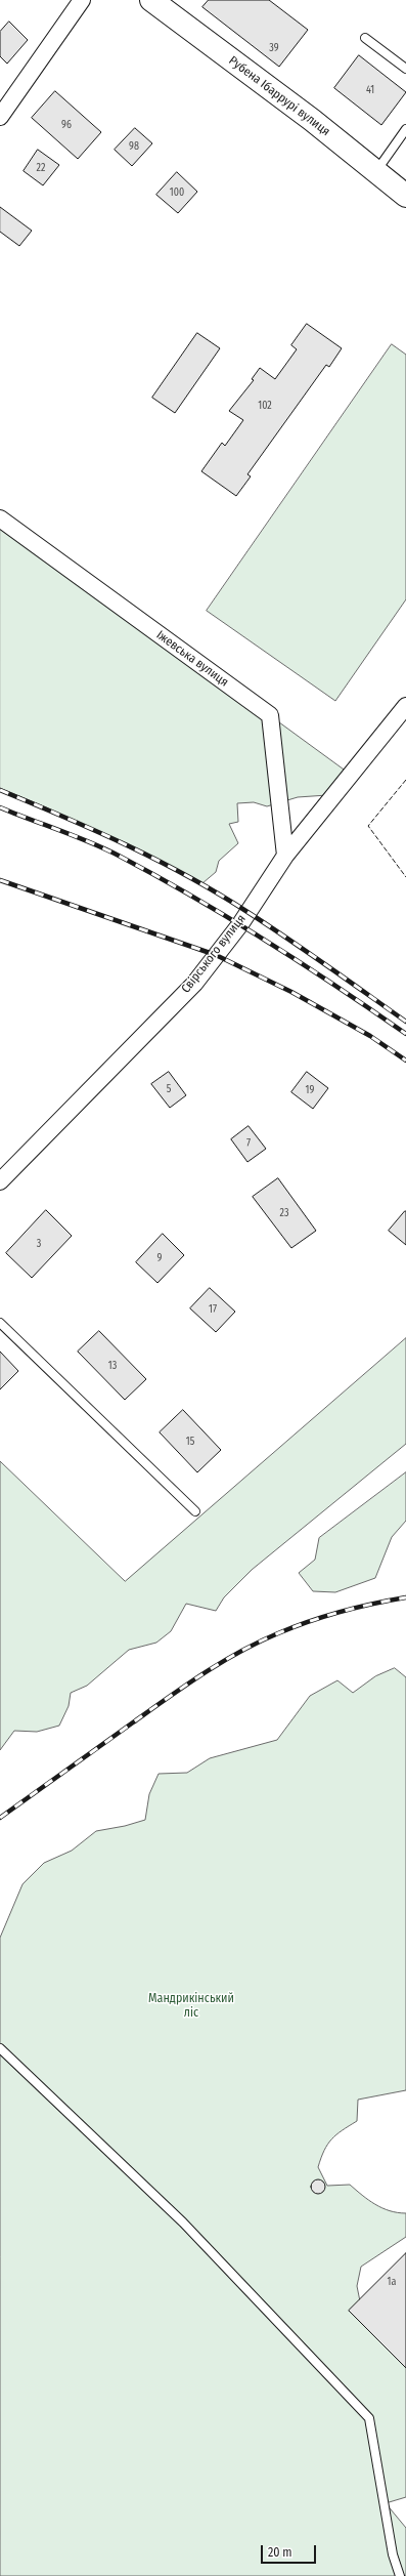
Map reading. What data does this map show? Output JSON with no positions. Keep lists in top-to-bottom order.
{
  "streets": {
    "main road": ["Рубена Ібаррурі вулиця"],
    "street": ["Іжевська вулиця", "Свірського вулиця"]
  },
  "crossings": [
    ["Іжевська вулиця", "Свірського вулиця"]
  ],
  "parks": ["Мандрикінський ліс"],
  "house_numbers": [
    "39",
    "41",
    "96",
    "98",
    "22",
    "100",
    "102",
    "5",
    "19",
    "7",
    "23",
    "3",
    "9",
    "17",
    "13",
    "15",
    "1а"
  ],
  "scale_bar": "20 m"
}
